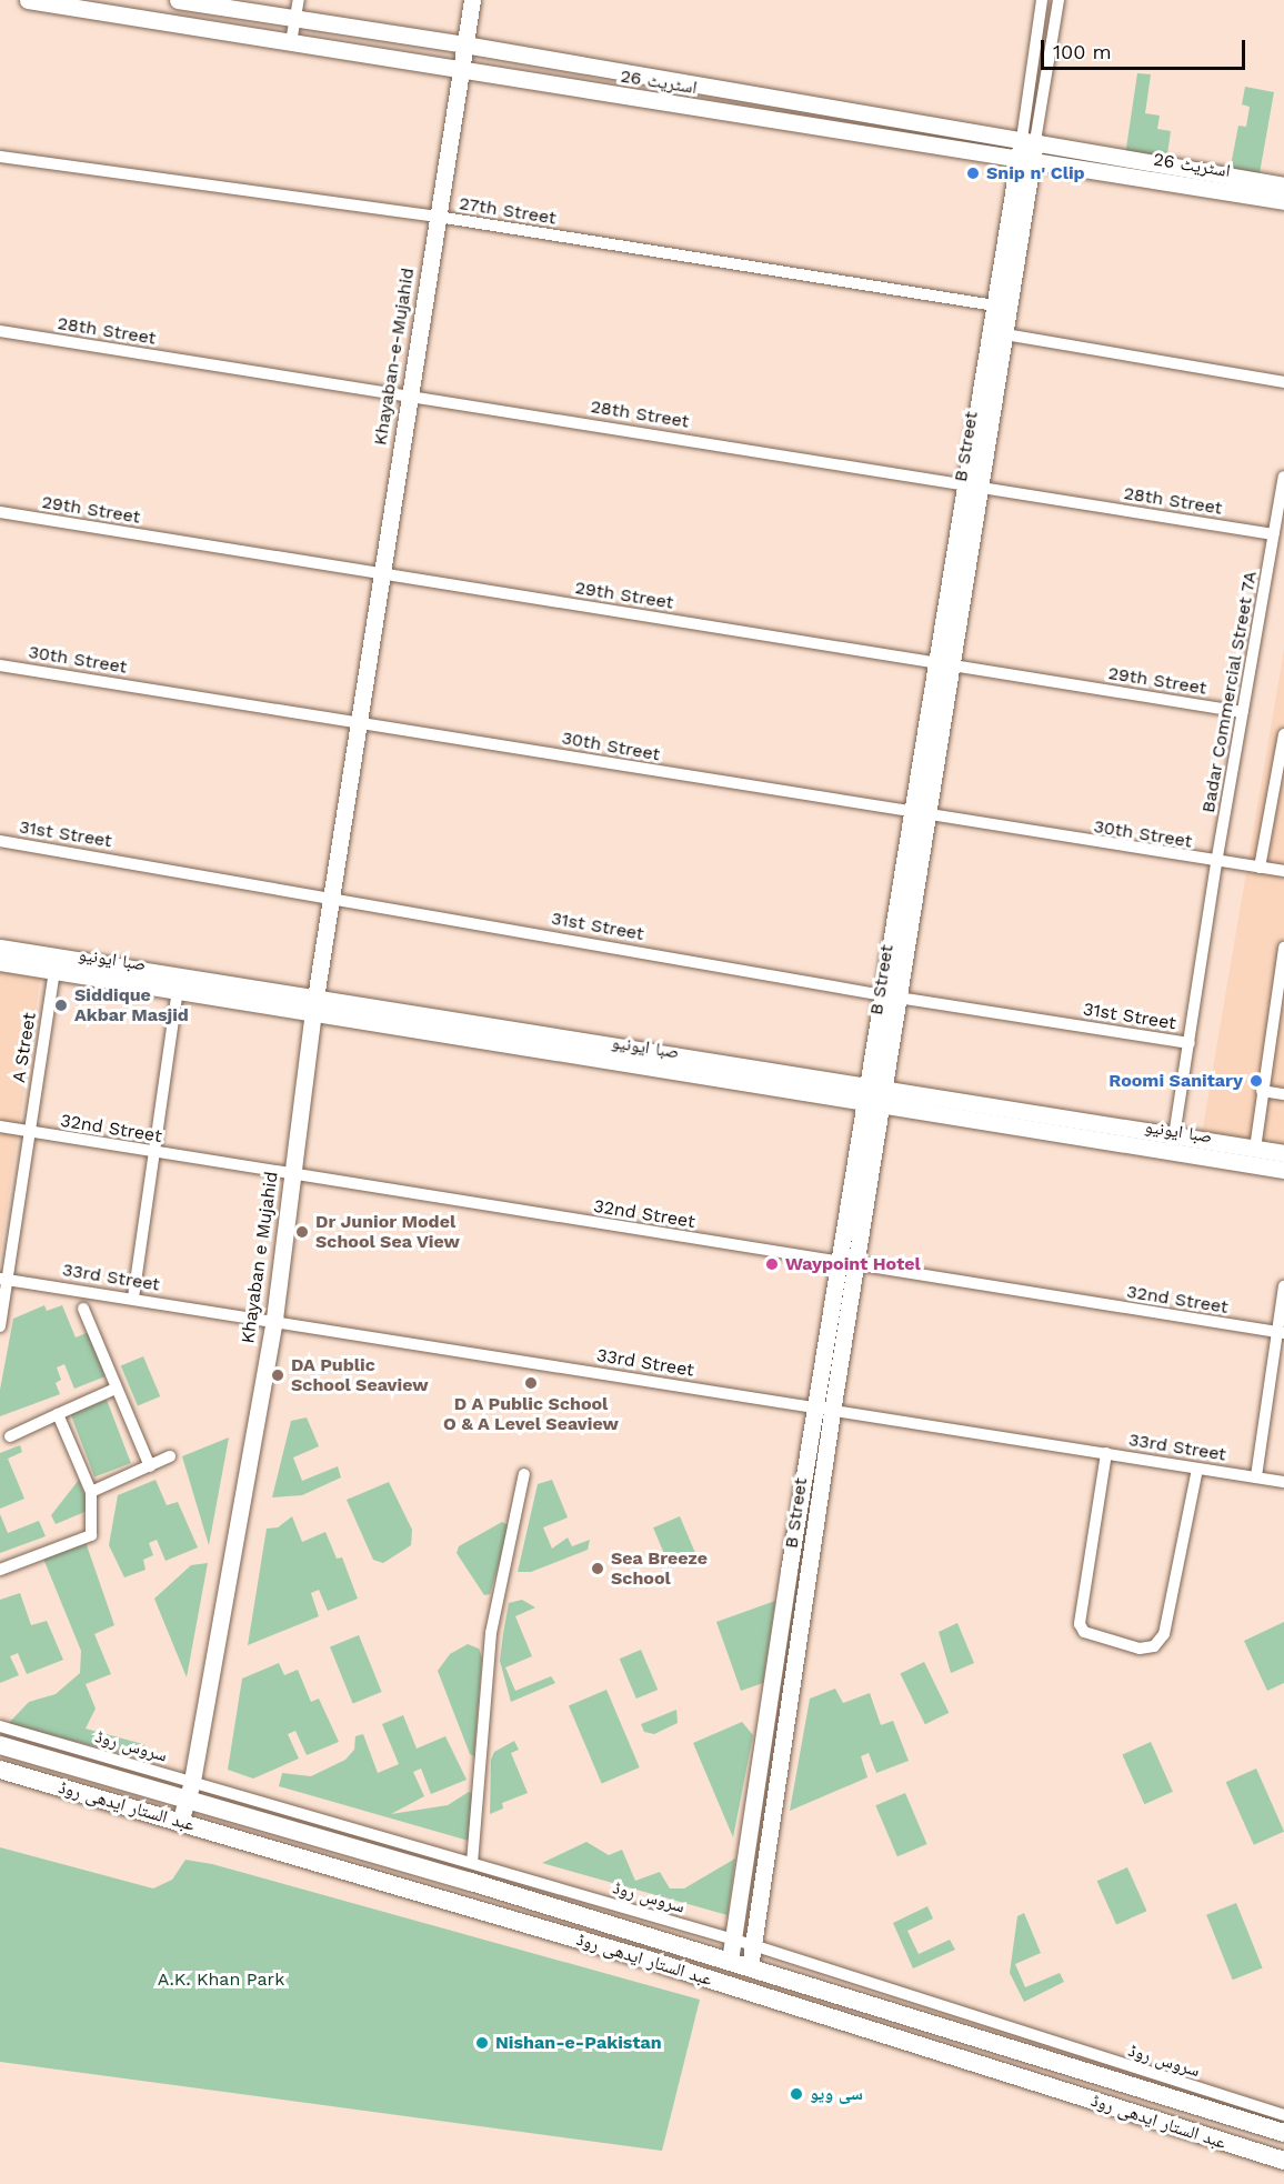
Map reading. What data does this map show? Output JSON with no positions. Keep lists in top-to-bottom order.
{
  "streets": {
    "main road": [
      "اسٹریٹ 26",
      "Khayaban-e-Mujahid",
      "B Street",
      "صبا ایونیو",
      "Khayaban e Mujahid",
      "عبد الستار ایدھی روڈ"
    ],
    "street": [
      "27th Street",
      "28th Street",
      "29th Street",
      "30th Street",
      "Badar Commercial Street 7A",
      "31st Street",
      "A Street",
      "32nd Street",
      "33rd Street",
      "سروس روڈ"
    ]
  },
  "crossings": [
    ["اسٹریٹ 26", "Khayaban-e-Mujahid"],
    ["اسٹریٹ 26", "B Street"],
    ["27th Street", "Khayaban-e-Mujahid"],
    ["27th Street", "B Street"],
    ["28th Street", "Khayaban-e-Mujahid"],
    ["28th Street", "B Street"],
    ["28th Street", "Badar Commercial Street 7A"],
    ["Khayaban-e-Mujahid", "29th Street"],
    ["Khayaban-e-Mujahid", "30th Street"],
    ["Khayaban-e-Mujahid", "Khayaban e Mujahid"],
    ["B Street", "29th Street"],
    ["B Street", "30th Street"],
    ["B Street", "31st Street"],
    ["B Street", "صبا ایونیو"],
    ["B Street", "32nd Street"],
    ["B Street", "33rd Street"],
    ["B Street", "سروس روڈ"],
    ["B Street", "عبد الستار ایدھی روڈ"],
    ["29th Street", "Badar Commercial Street 7A"],
    ["30th Street", "Badar Commercial Street 7A"],
    ["30th Street", "Khayaban e Mujahid"],
    ["Badar Commercial Street 7A", "31st Street"],
    ["Badar Commercial Street 7A", "صبا ایونیو"],
    ["31st Street", "Khayaban e Mujahid"],
    ["صبا ایونیو", "A Street"],
    ["صبا ایونیو", "Khayaban e Mujahid"],
    ["A Street", "32nd Street"],
    ["A Street", "33rd Street"],
    ["32nd Street", "Khayaban e Mujahid"],
    ["Khayaban e Mujahid", "33rd Street"],
    ["Khayaban e Mujahid", "سروس روڈ"],
    ["Khayaban e Mujahid", "عبد الستار ایدھی روڈ"],
    ["سروس روڈ", "عبد الستار ایدھی روڈ"]
  ],
  "parks": ["A.K. Khan Park"],
  "places": [
    "Snip n' Clip",
    "Siddique Akbar Masjid",
    "Roomi Sanitary",
    "Dr Junior Model School Sea View",
    "Waypoint Hotel",
    "DA Public School Seaview",
    "D A Public School O & A Level Seaview",
    "Sea Breeze School",
    "Nishan-e-Pakistan",
    "سی ویو"
  ],
  "scale_bar": "100 m"
}
